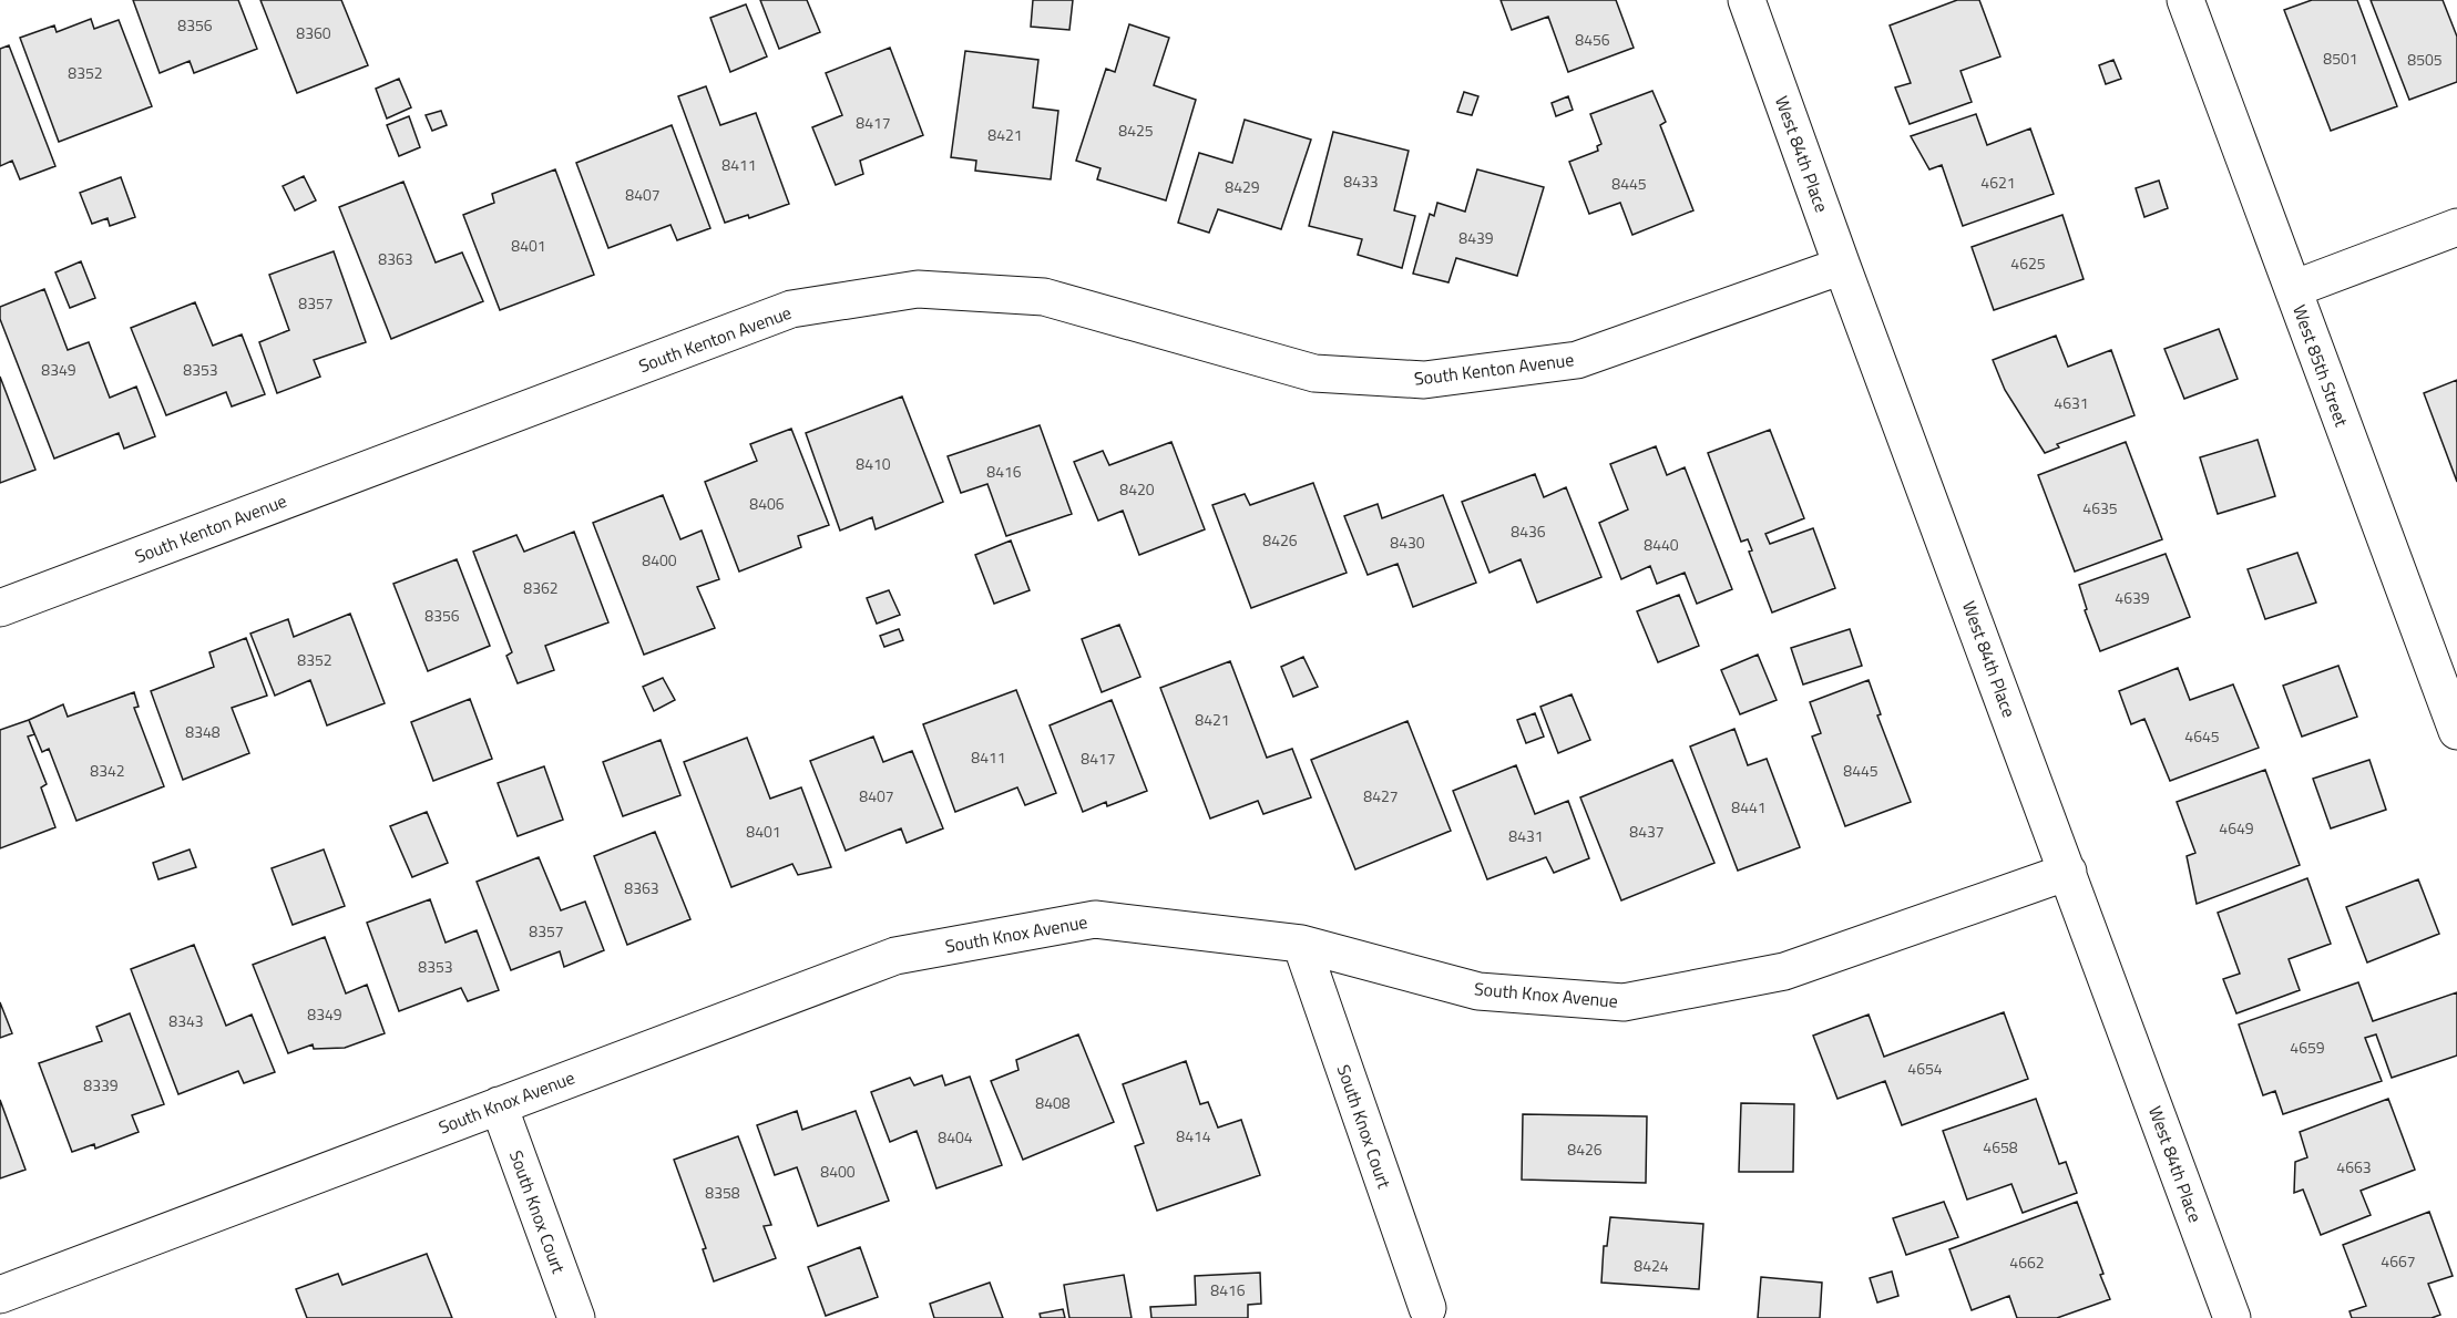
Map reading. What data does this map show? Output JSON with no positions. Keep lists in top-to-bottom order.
{
  "streets": {
    "street": [
      "West 84th Place",
      "South Kenton Avenue",
      "West 85th Street",
      "South Knox Avenue",
      "South Knox Court"
    ]
  },
  "crossings": [
    ["West 84th Place", "South Kenton Avenue"],
    ["West 84th Place", "South Knox Avenue"],
    ["South Knox Avenue", "South Knox Court"]
  ],
  "house_numbers": [
    "8356",
    "8360",
    "8456",
    "8501",
    "8505",
    "8352",
    "8417",
    "8425",
    "8421",
    "8411",
    "8433",
    "4621",
    "8445",
    "8429",
    "8407",
    "8439",
    "8401",
    "8363",
    "4625",
    "8357",
    "8349",
    "8353",
    "4631",
    "8410",
    "8416",
    "8420",
    "8406",
    "4635",
    "8436",
    "8426",
    "8430",
    "8440",
    "8400",
    "8362",
    "4639",
    "8356",
    "8352",
    "8421",
    "8348",
    "4645",
    "8411",
    "8417",
    "8342",
    "8445",
    "8407",
    "8427",
    "8441",
    "4649",
    "8401",
    "8437",
    "8431",
    "8363",
    "8357",
    "8353",
    "8349",
    "8343",
    "4659",
    "4654",
    "8339",
    "8408",
    "8414",
    "8404",
    "4658",
    "8426",
    "4663",
    "8400",
    "8358",
    "4667",
    "4662",
    "8424",
    "8416"
  ]
}
